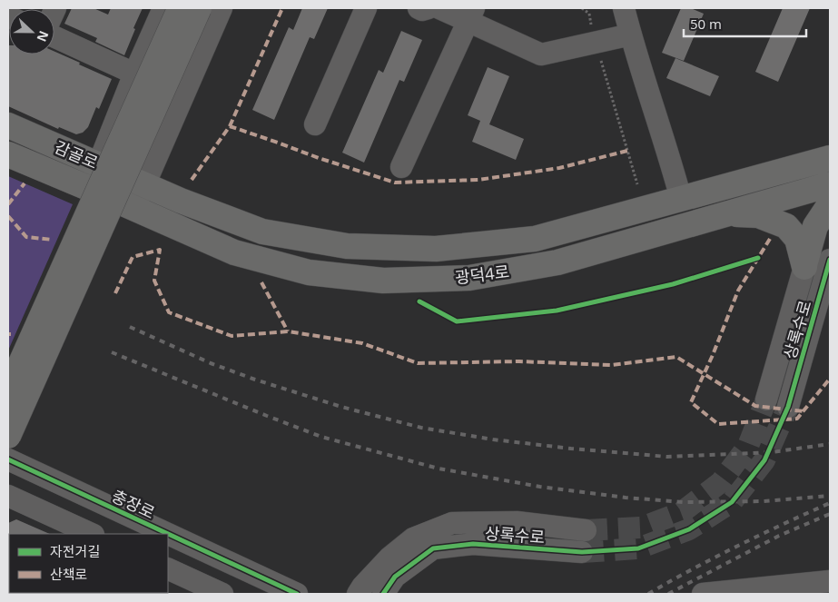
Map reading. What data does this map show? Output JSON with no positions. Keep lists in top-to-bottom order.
{
  "streets": {
    "main road": ["감골로", "광덕4로", "상록수로"],
    "street": ["충장로"]
  },
  "crossings": [
    ["감골로", "광덕4로"]
  ],
  "legend": ["자전거길", "산책로"],
  "scale_bar": "50 m",
  "north": "right"
}
